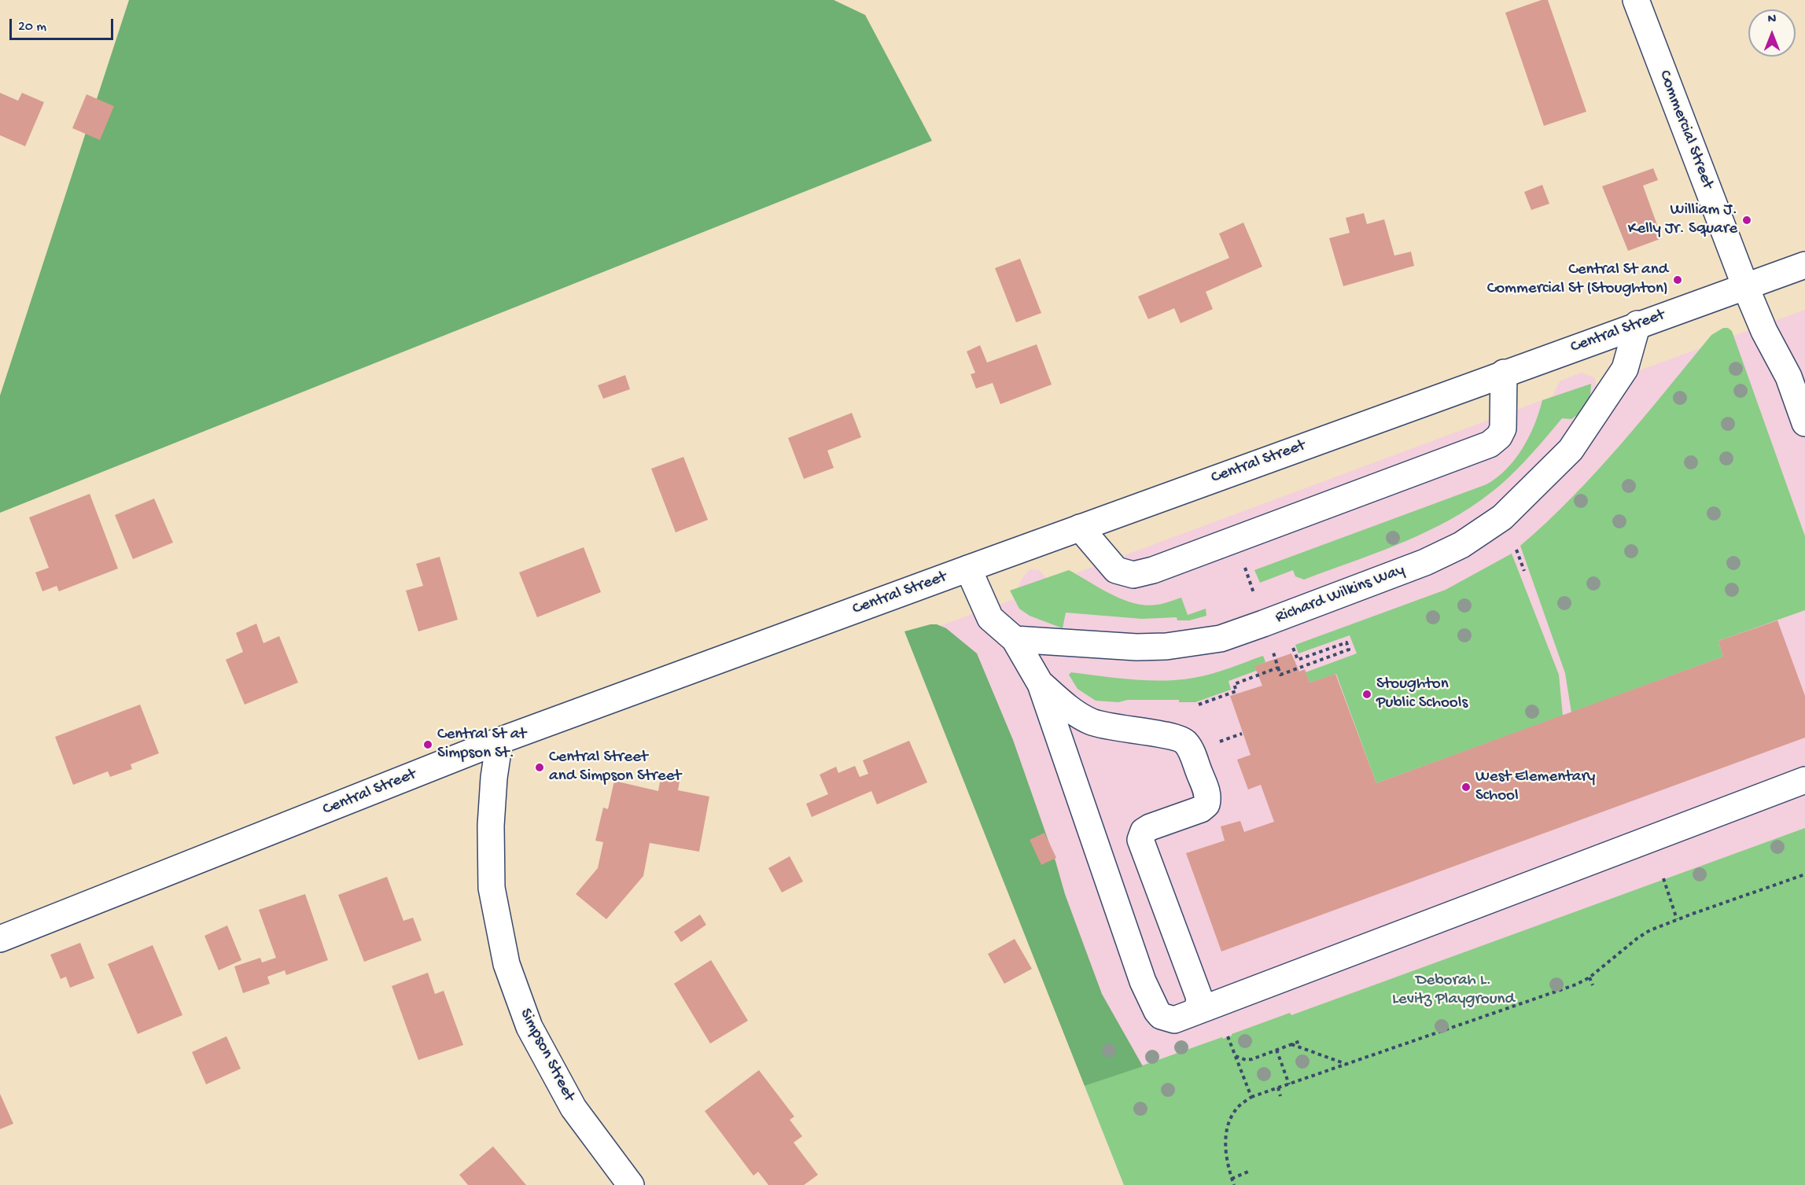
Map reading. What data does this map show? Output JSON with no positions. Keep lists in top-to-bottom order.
{
  "streets": {
    "main road": [
      "Commercial Street",
      "Central Street",
      "Richard Wilkins Way",
      "Simpson Street"
    ]
  },
  "crossings": [
    ["Commercial Street", "Central Street"],
    ["Central Street", "Richard Wilkins Way"],
    ["Central Street", "Simpson Street"]
  ],
  "parks": ["Deborah L. Levitz Playground"],
  "places": [
    "William J. Kelly Jr. Square",
    "Central St and Commercial St (Stoughton)",
    "Stoughton Public Schools",
    "Central St at Simpson St.",
    "Central Street and Simpson Street",
    "West Elementary School"
  ],
  "scale_bar": "20 m",
  "north": "top"
}
